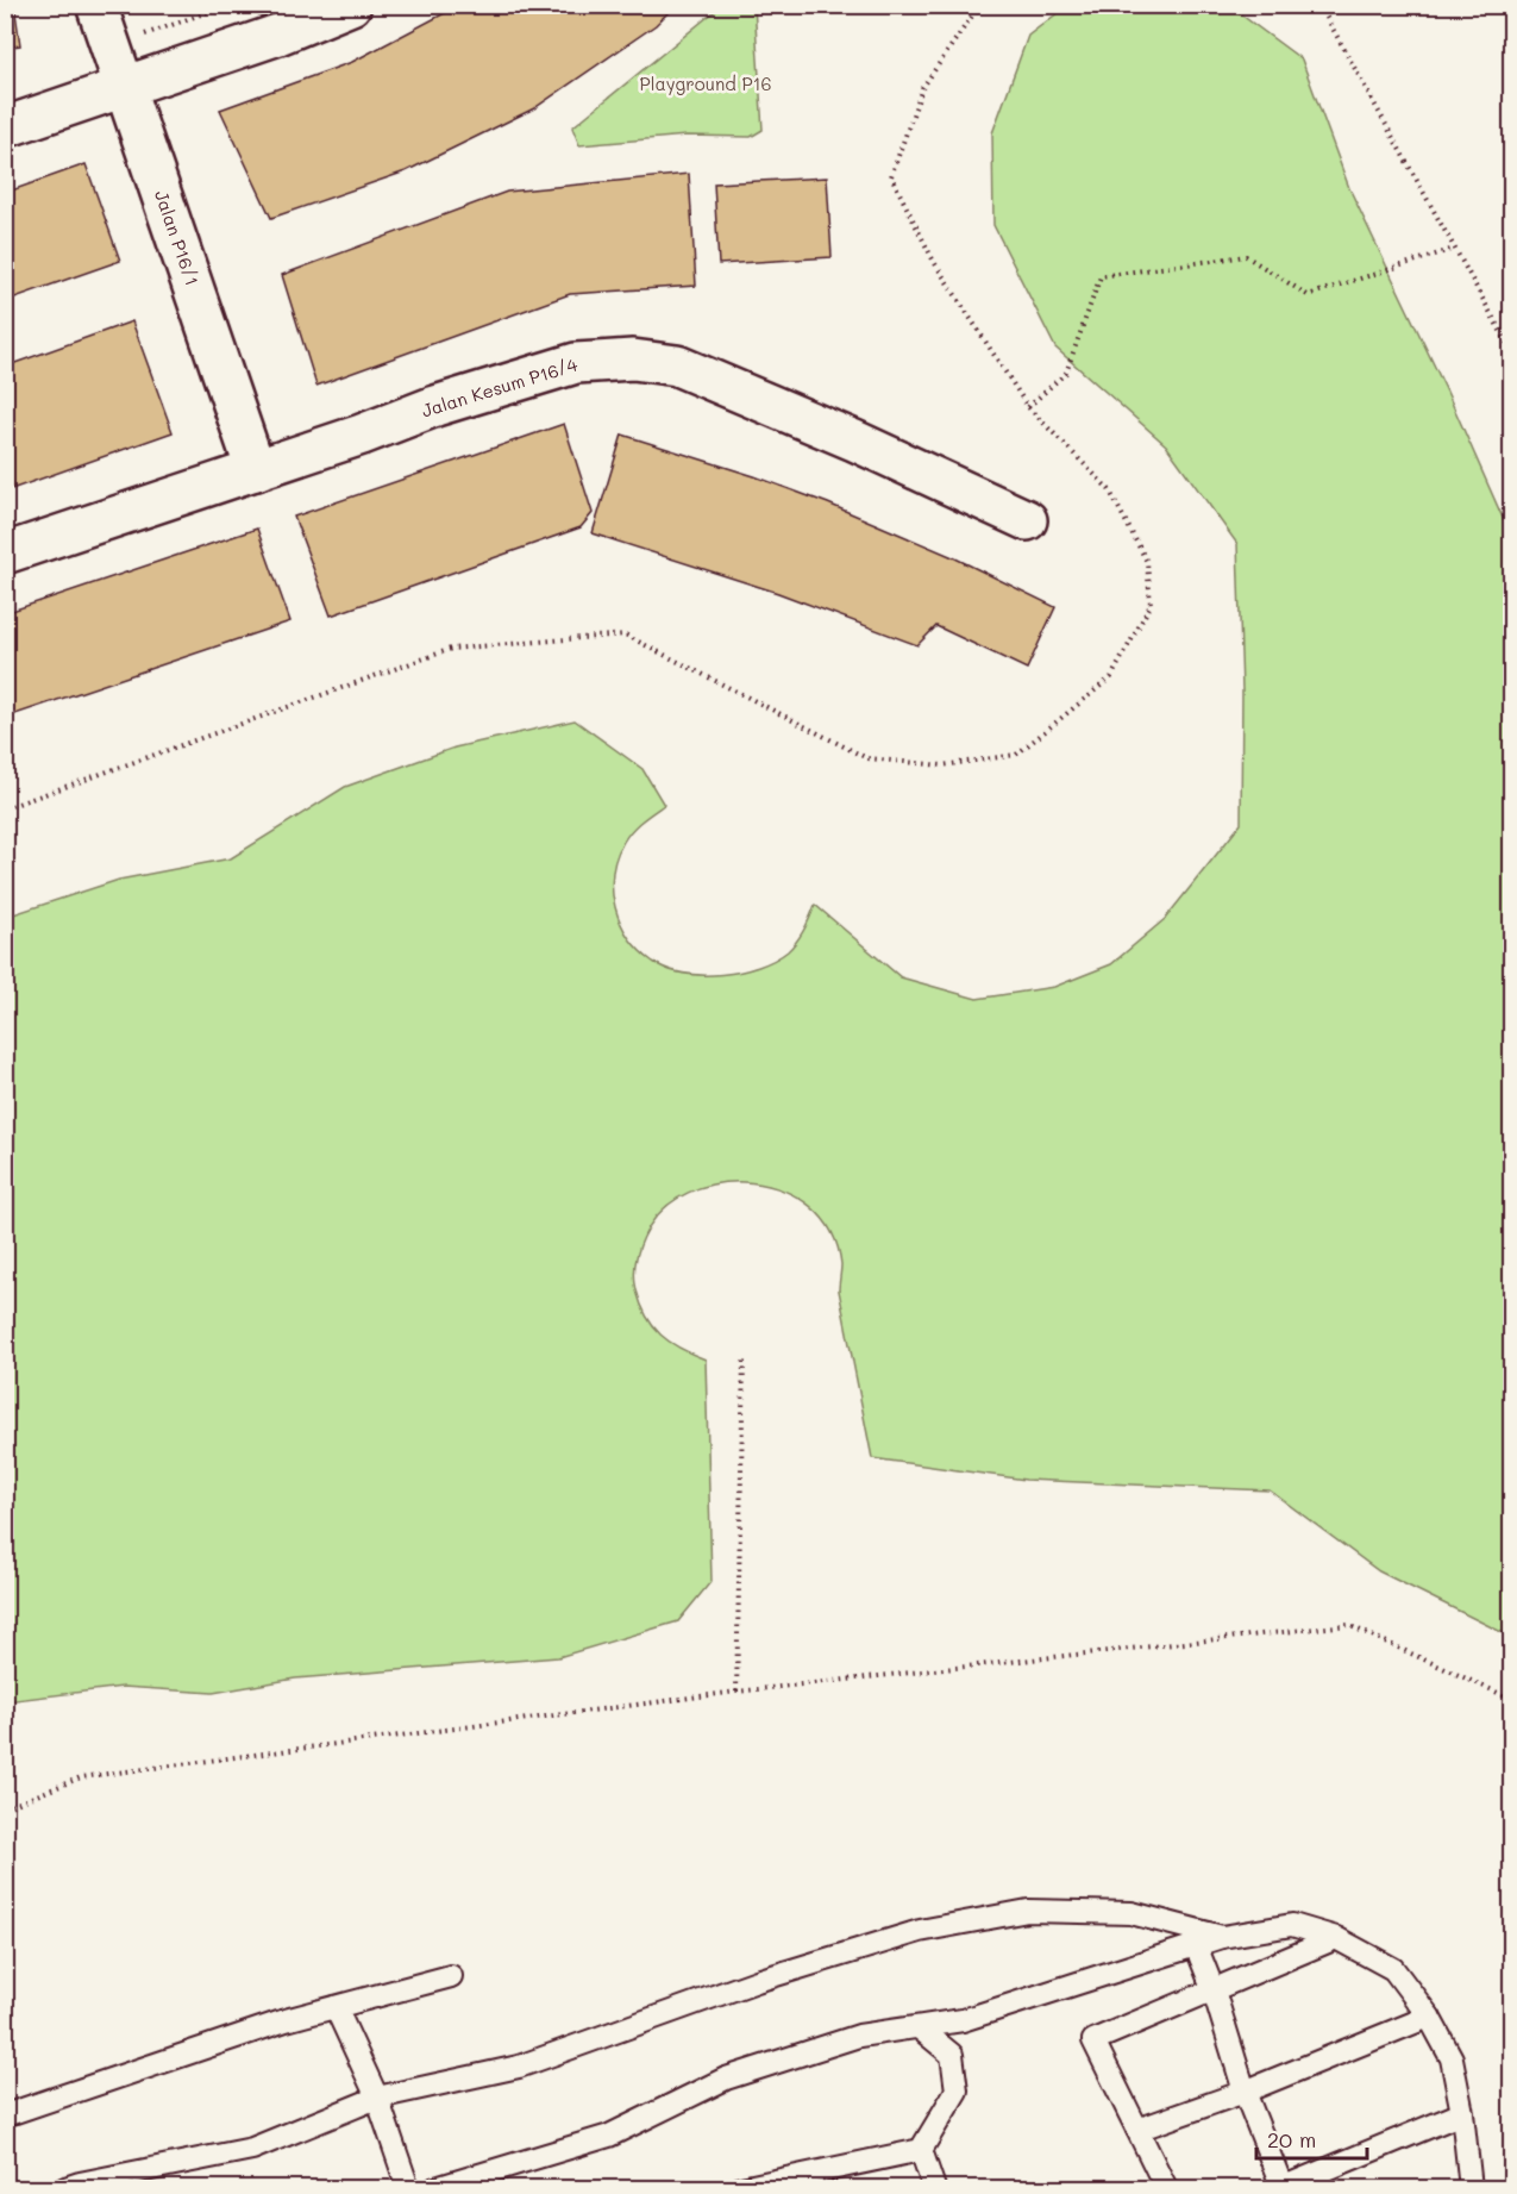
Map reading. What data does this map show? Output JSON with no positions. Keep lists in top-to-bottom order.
{
  "streets": {
    "street": ["Jalan P16/1", "Jalan Kesum P16/4"]
  },
  "crossings": [
    ["Jalan P16/1", "Jalan Kesum P16/4"]
  ],
  "parks": ["Playground P16"],
  "scale_bar": "20 m"
}
